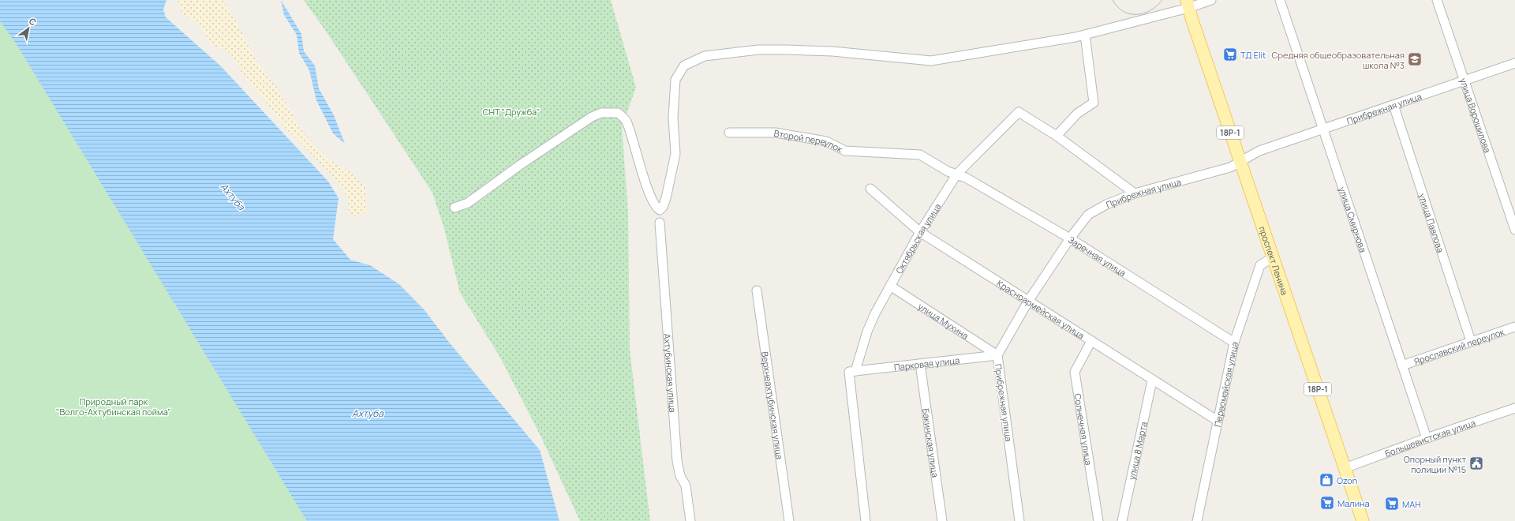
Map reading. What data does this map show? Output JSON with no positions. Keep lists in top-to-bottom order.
{
  "streets": {
    "main road": ["18Р-1", "проспект Ленина"],
    "street": [
      "Прибрежная улица",
      "улица Ворошилова",
      "Второй переулок",
      "улица Смирнова",
      "улица Павлова",
      "Октябрьская улица",
      "Заречная улица",
      "Красноармейская улица",
      "улица Мухина",
      "Ярославский переулок",
      "Парковая улица",
      "Ахтубинская улица",
      "Первомайская улица",
      "Верхнеахтубинская улица",
      "Солнечная улица",
      "Большевистская улица",
      "Бакинская улица",
      "улица 8 Марта"
    ]
  },
  "crossings": [
    ["Прибрежная улица", "улица Ворошилова"],
    ["Прибрежная улица", "улица Смирнова"],
    ["Прибрежная улица", "улица Павлова"],
    ["Прибрежная улица", "Октябрьская улица"],
    ["Прибрежная улица", "Заречная улица"],
    ["Прибрежная улица", "проспект Ленина"],
    ["Прибрежная улица", "Красноармейская улица"],
    ["Прибрежная улица", "улица Мухина"],
    ["Прибрежная улица", "Парковая улица"],
    ["Второй переулок", "Октябрьская улица"],
    ["Второй переулок", "Заречная улица"],
    ["улица Смирнова", "Ярославский переулок"],
    ["улица Смирнова", "Большевистская улица"],
    ["улица Павлова", "Ярославский переулок"],
    ["Октябрьская улица", "Заречная улица"],
    ["Октябрьская улица", "Красноармейская улица"],
    ["Октябрьская улица", "улица Мухина"],
    ["Октябрьская улица", "Парковая улица"],
    ["Заречная улица", "Первомайская улица"],
    ["проспект Ленина", "Первомайская улица"],
    ["проспект Ленина", "Большевистская улица"],
    ["Красноармейская улица", "Первомайская улица"],
    ["Красноармейская улица", "Солнечная улица"],
    ["Красноармейская улица", "улица 8 Марта"],
    ["улица Мухина", "Парковая улица"],
    ["Парковая улица", "Бакинская улица"]
  ],
  "water": ["Ахтуба"],
  "parks": ["СНТ \"Дружба\"", "Природный парк \"Волго-Ахтубинская пойма\""],
  "places": {
    "supermarket": ["ТД Elit", "Малина", "МАН"],
    "school or university": ["Средняя общеобразовательная школа №3"],
    "public building": ["Опорный пункт полиции №15"],
    "shop": ["Ozon"]
  },
  "north": "top right"
}
